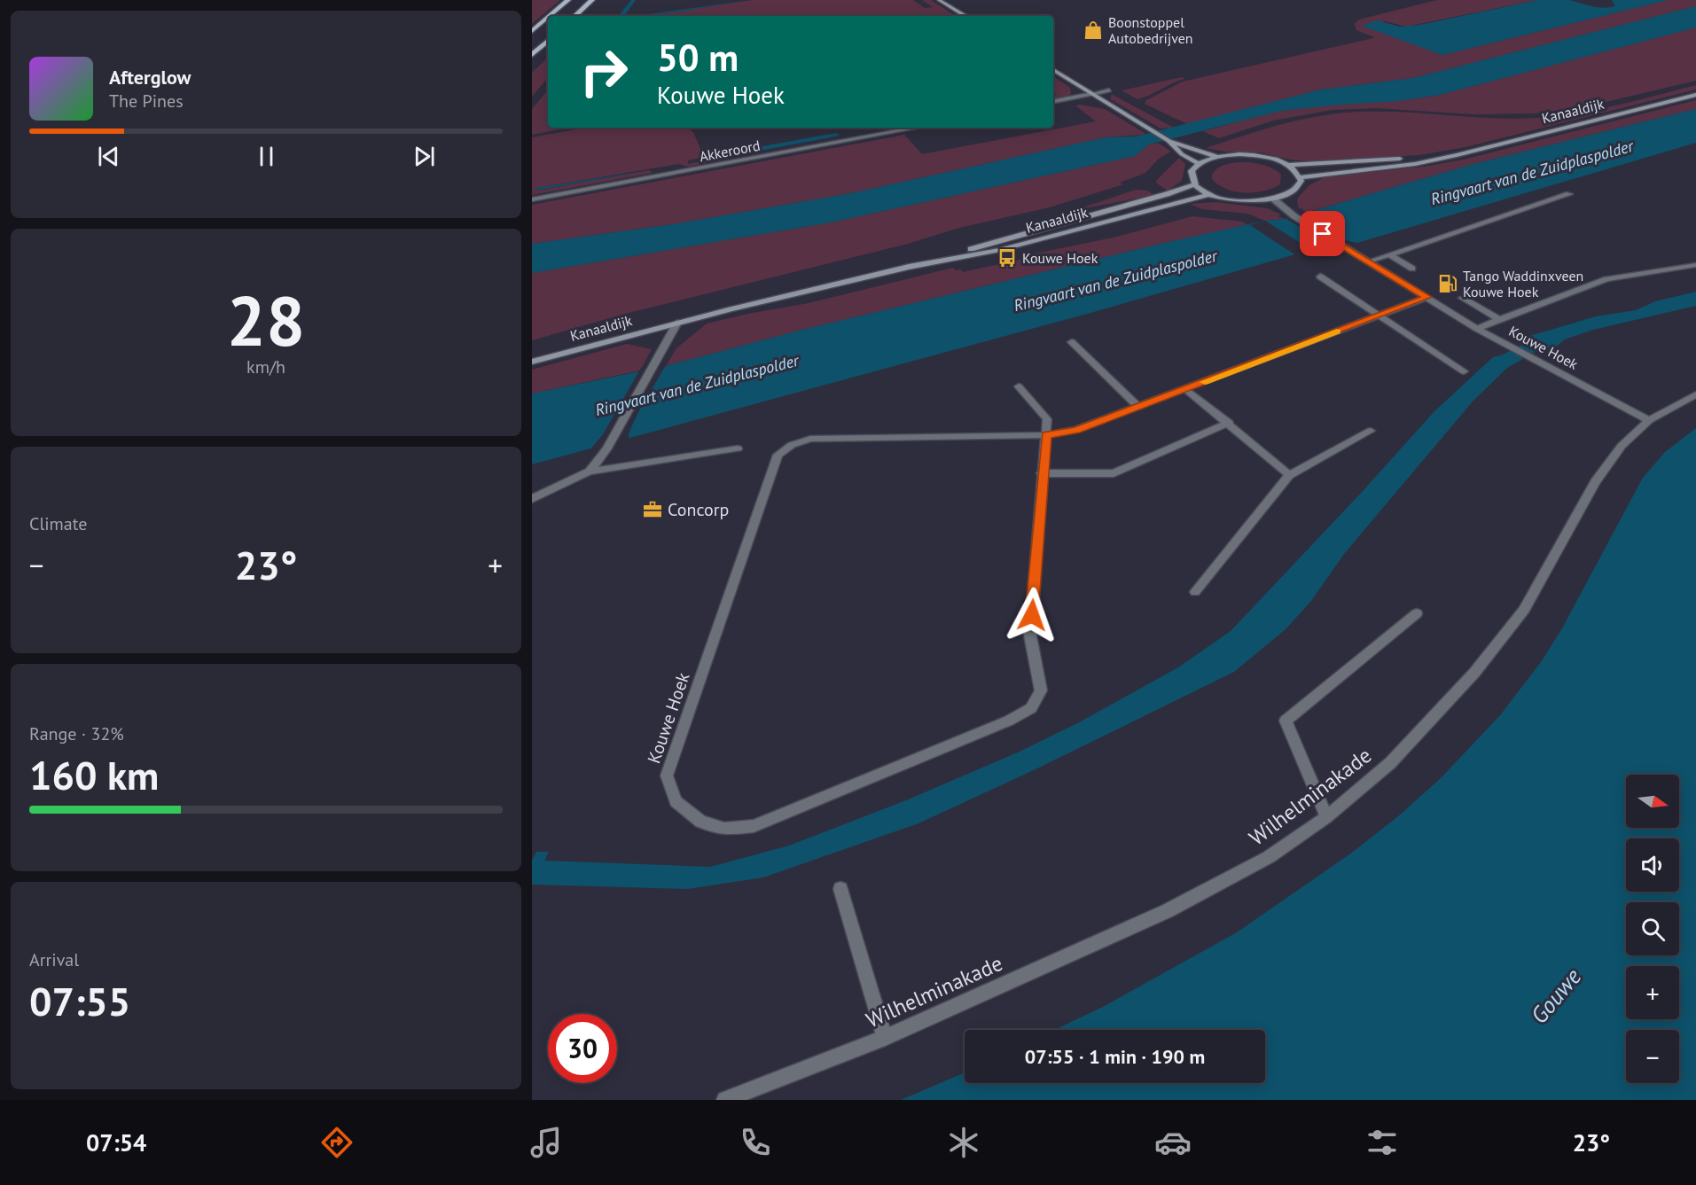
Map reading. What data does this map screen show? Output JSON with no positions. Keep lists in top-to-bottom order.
{
  "streets": {
    "main road": ["Kanaaldijk"],
    "street": ["Akkeroord", "Kouwe Hoek", "Wilhelminakade"]
  },
  "crossings": [
    ["Kouwe Hoek", "Wilhelminakade"]
  ],
  "water": ["Ringvaart van de Zuidplaspolder", "Gouwe"],
  "places": {
    "shop": ["Boonstoppel Autobedrijven"],
    "bus stop": ["Kouwe Hoek"],
    "fuel station": ["Tango Waddinxveen Kouwe Hoek"],
    "office": ["Concorp"]
  },
  "north": "right",
  "page": {
    "turn": ["50 m", "Kouwe Hoek"],
    "song": ["Afterglow", "The Pines"],
    "tile": [
      ["28", "km/h"],
      "Climate",
      ["Range · 32%", "160 km"],
      ["Arrival", "07:55"]
    ],
    "heat": ["−", "23°", "+"],
    "map_buttons": ["+", "−"],
    "limit": "30",
    "trip": "07:55 · 1 min · 190 m",
    "tabs": ["07:54", "23°"]
  }
}
